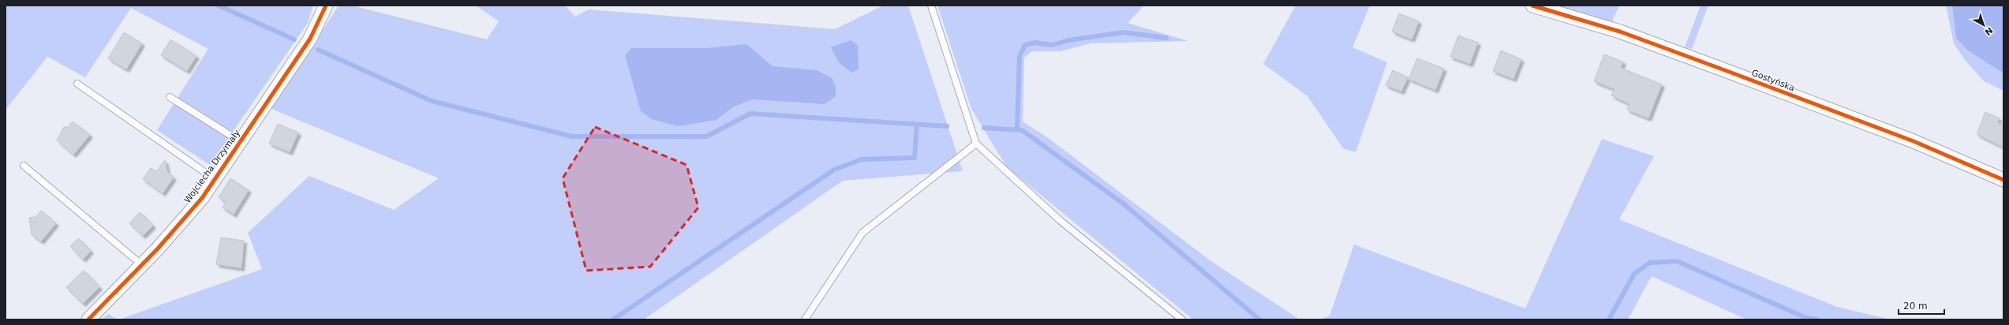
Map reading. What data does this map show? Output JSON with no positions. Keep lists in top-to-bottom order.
{
  "streets": {
    "street": ["Gostyńska", "Wojciecha Drzymały"]
  },
  "scale_bar": "20 m",
  "north": "bottom right"
}
